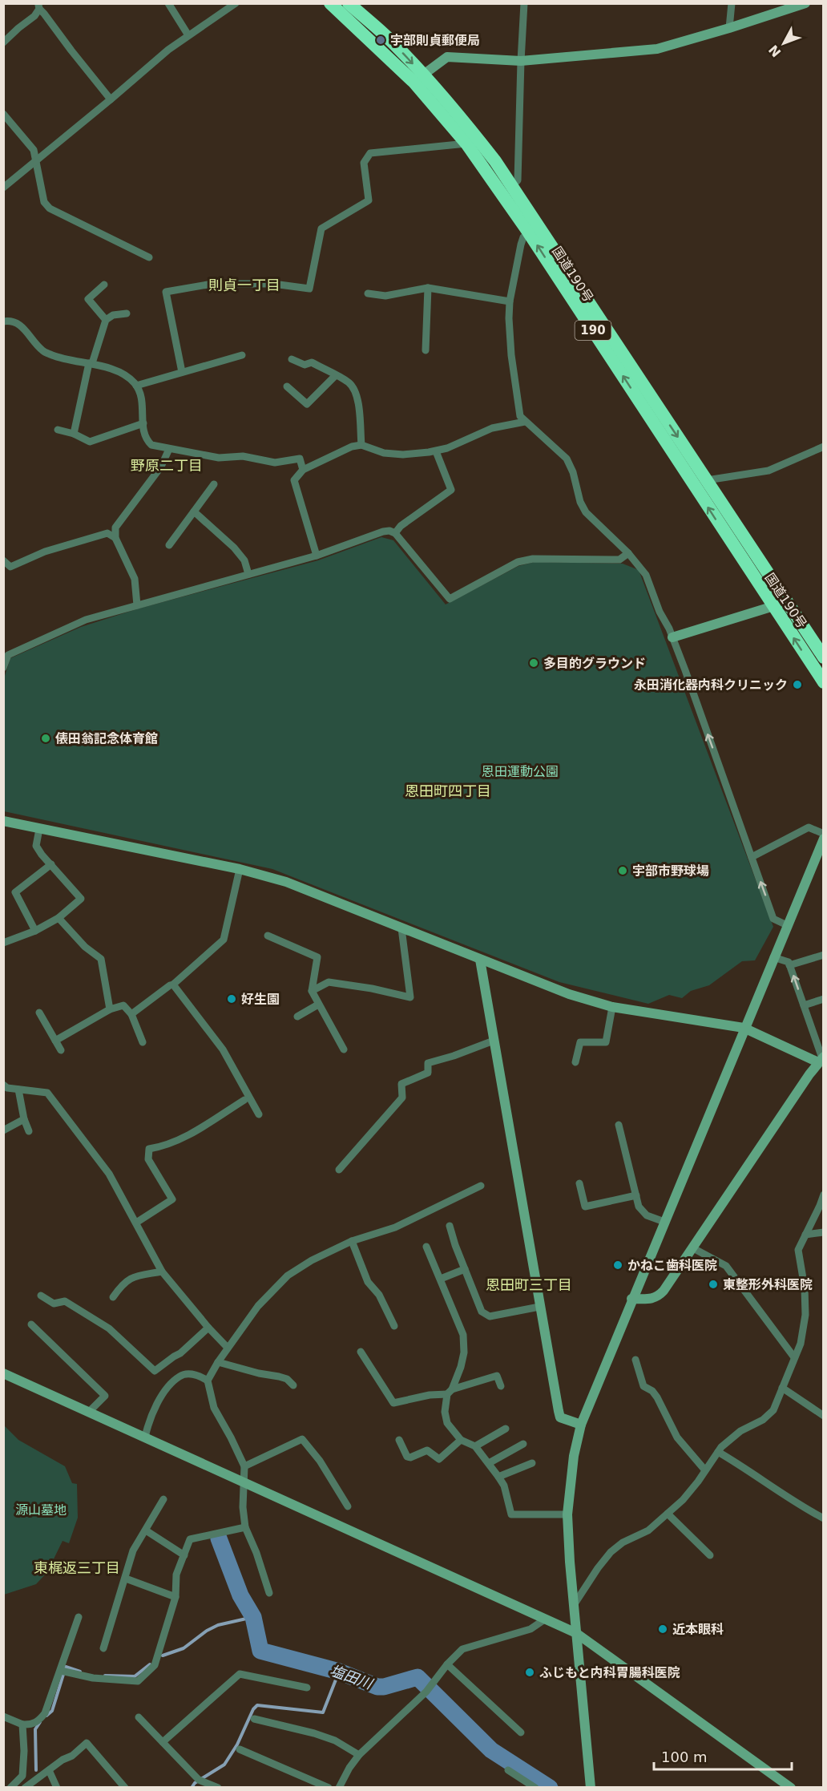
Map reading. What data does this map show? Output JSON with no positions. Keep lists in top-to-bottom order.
{
  "streets": {
    "highway": ["国道190号", "190"]
  },
  "districts": [
    "則貞一丁目",
    "野原二丁目",
    "恩田町四丁目",
    "恩田町三丁目",
    "東梶返三丁目"
  ],
  "water": ["塩田川"],
  "parks": ["恩田運動公園", "源山墓地"],
  "places": [
    "宇部則貞郵便局",
    "多目的グラウンド",
    "永田消化器内科クリニック",
    "俵田翁記念体育館",
    "宇部市野球場",
    "好生園",
    "かねこ歯科医院",
    "東整形外科医院",
    "近本眼科",
    "ふじもと内科胃腸科医院"
  ],
  "scale_bar": "100 m",
  "north": "bottom left"
}
